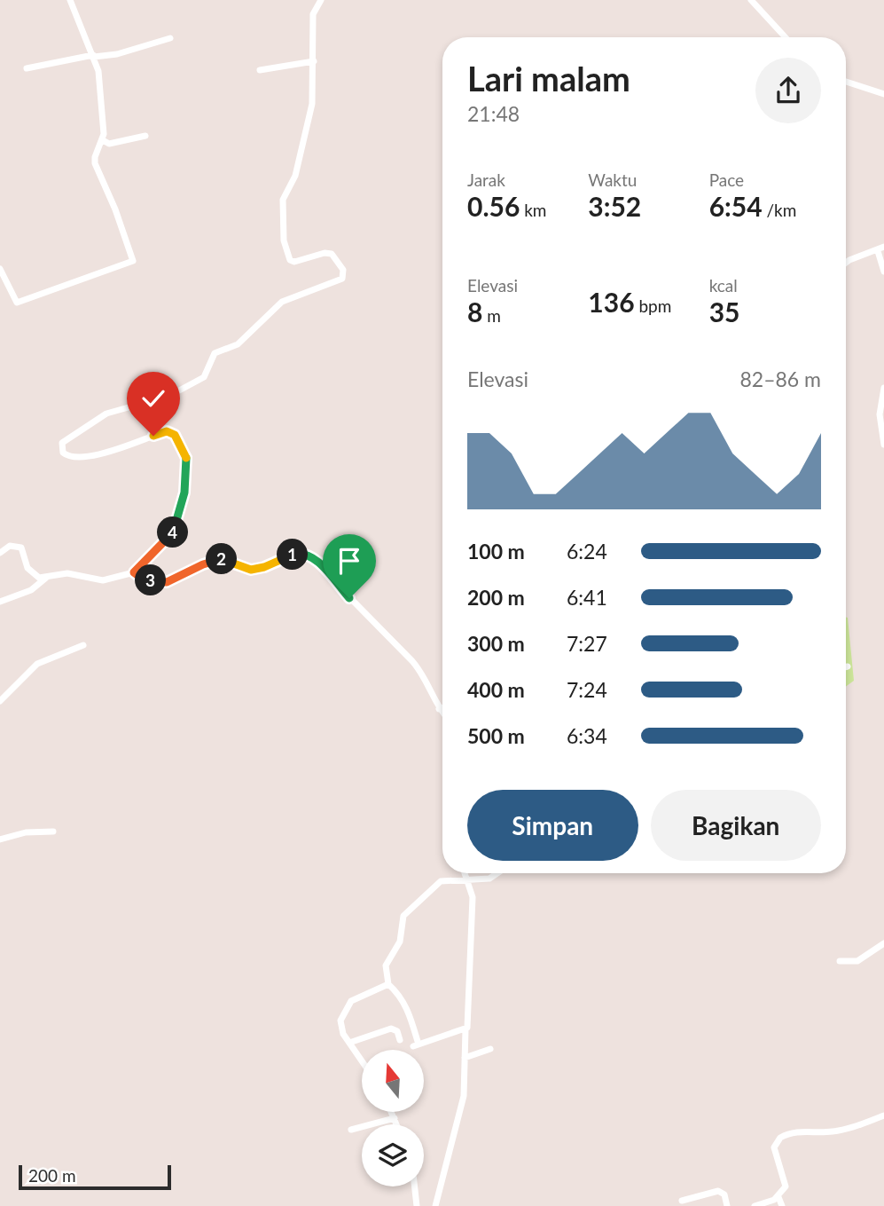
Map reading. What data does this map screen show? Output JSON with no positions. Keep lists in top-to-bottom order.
{
  "scale_bar": "200 m",
  "north": "top",
  "page": {
    "heading": ["Lari malam", "21:48"],
    "stats": [
      ["Jarak", "0.56 km"],
      ["Waktu", "3:52"],
      ["Pace", "6:54 /km"],
      ["Elevasi", "8 m"],
      ["136 bpm"],
      ["kcal", "35"]
    ],
    "chart": ["Elevasi", "82–86 m"],
    "pins": [
      "4",
      "1",
      "2",
      "3"
    ],
    "list": [
      {
        "name": "100 m",
        "note": "6:24"
      },
      {
        "name": "200 m",
        "note": "6:41"
      },
      {
        "name": "300 m",
        "note": "7:27"
      },
      {
        "name": "400 m",
        "note": "7:24"
      },
      {
        "name": "500 m",
        "note": "6:34"
      }
    ],
    "buttons": ["Simpan", "Bagikan"],
    "scale": "200 m"
  }
}
